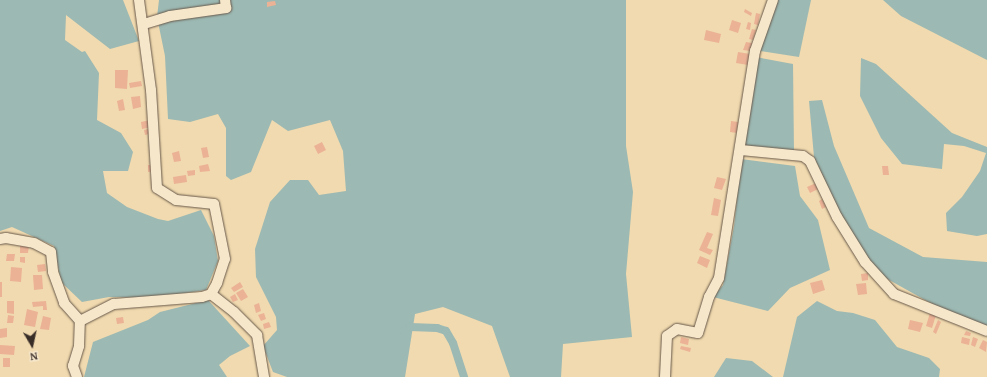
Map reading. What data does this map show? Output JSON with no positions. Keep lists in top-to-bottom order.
{
  "north": "bottom"
}
